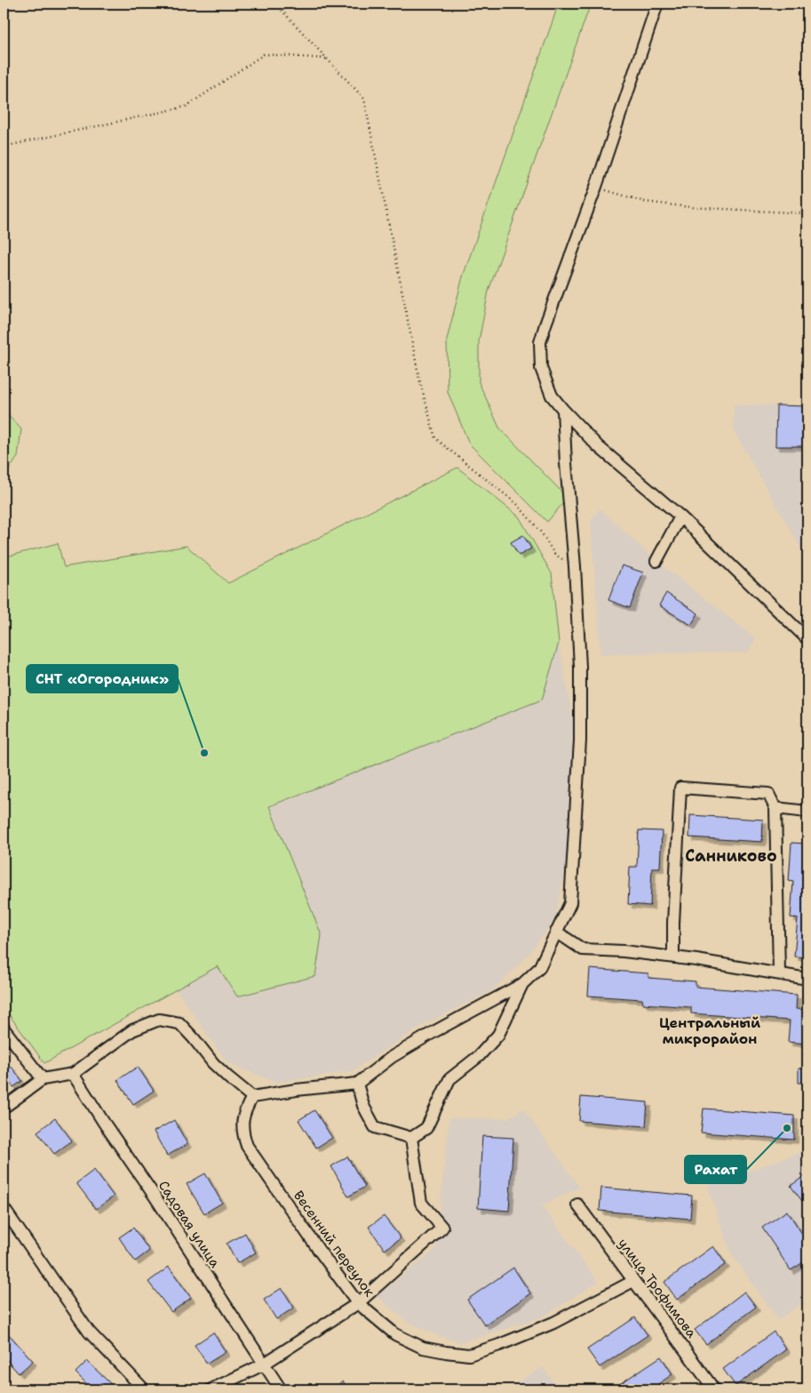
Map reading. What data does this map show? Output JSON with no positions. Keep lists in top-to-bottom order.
{
  "streets": {
    "street": ["Садовая улица", "Весенний переулок", "улица Трофимова"]
  },
  "crossings": [
    ["Весенний переулок", "улица Трофимова"]
  ],
  "districts": ["Санниково", "Центральный микрорайон"],
  "places": ["СНТ «Огородник»", "Рахат"]
}
